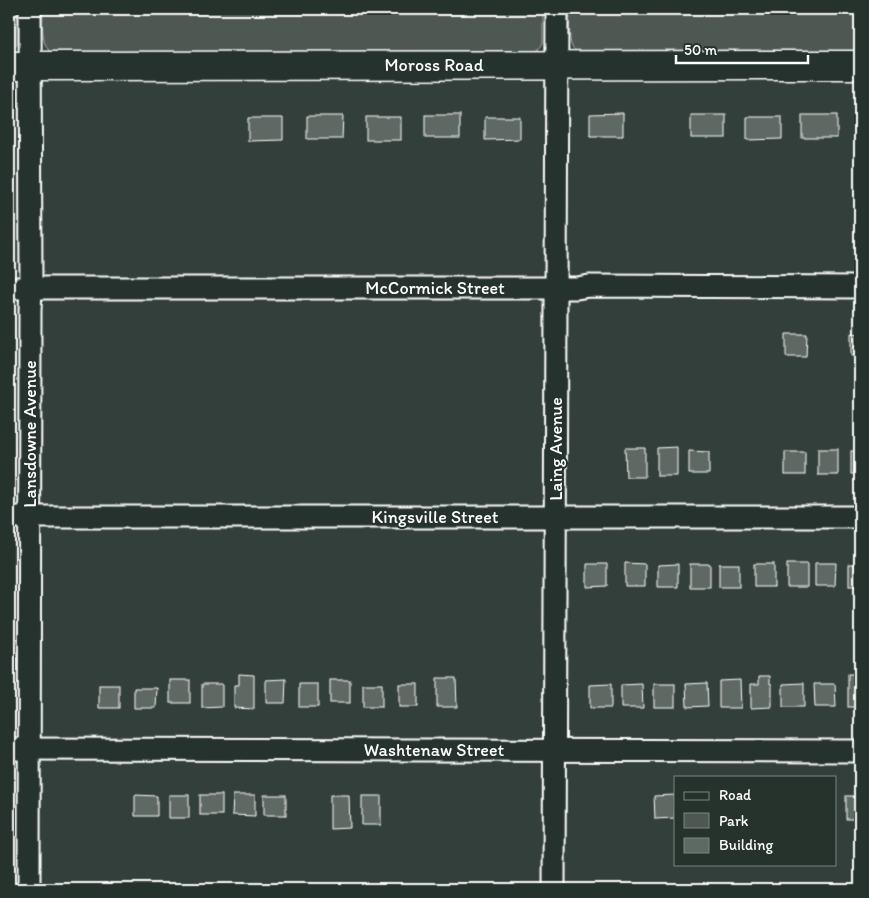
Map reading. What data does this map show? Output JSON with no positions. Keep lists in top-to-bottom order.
{
  "streets": {
    "main road": ["Moross Road"],
    "street": [
      "McCormick Street",
      "Lansdowne Avenue",
      "Laing Avenue",
      "Kingsville Street",
      "Washtenaw Street"
    ]
  },
  "crossings": [
    ["Moross Road", "Lansdowne Avenue"],
    ["Moross Road", "Laing Avenue"],
    ["McCormick Street", "Lansdowne Avenue"],
    ["McCormick Street", "Laing Avenue"],
    ["Lansdowne Avenue", "Kingsville Street"],
    ["Lansdowne Avenue", "Washtenaw Street"],
    ["Laing Avenue", "Kingsville Street"],
    ["Laing Avenue", "Washtenaw Street"]
  ],
  "legend": ["Road", "Park", "Building"],
  "scale_bar": "50 m"
}
